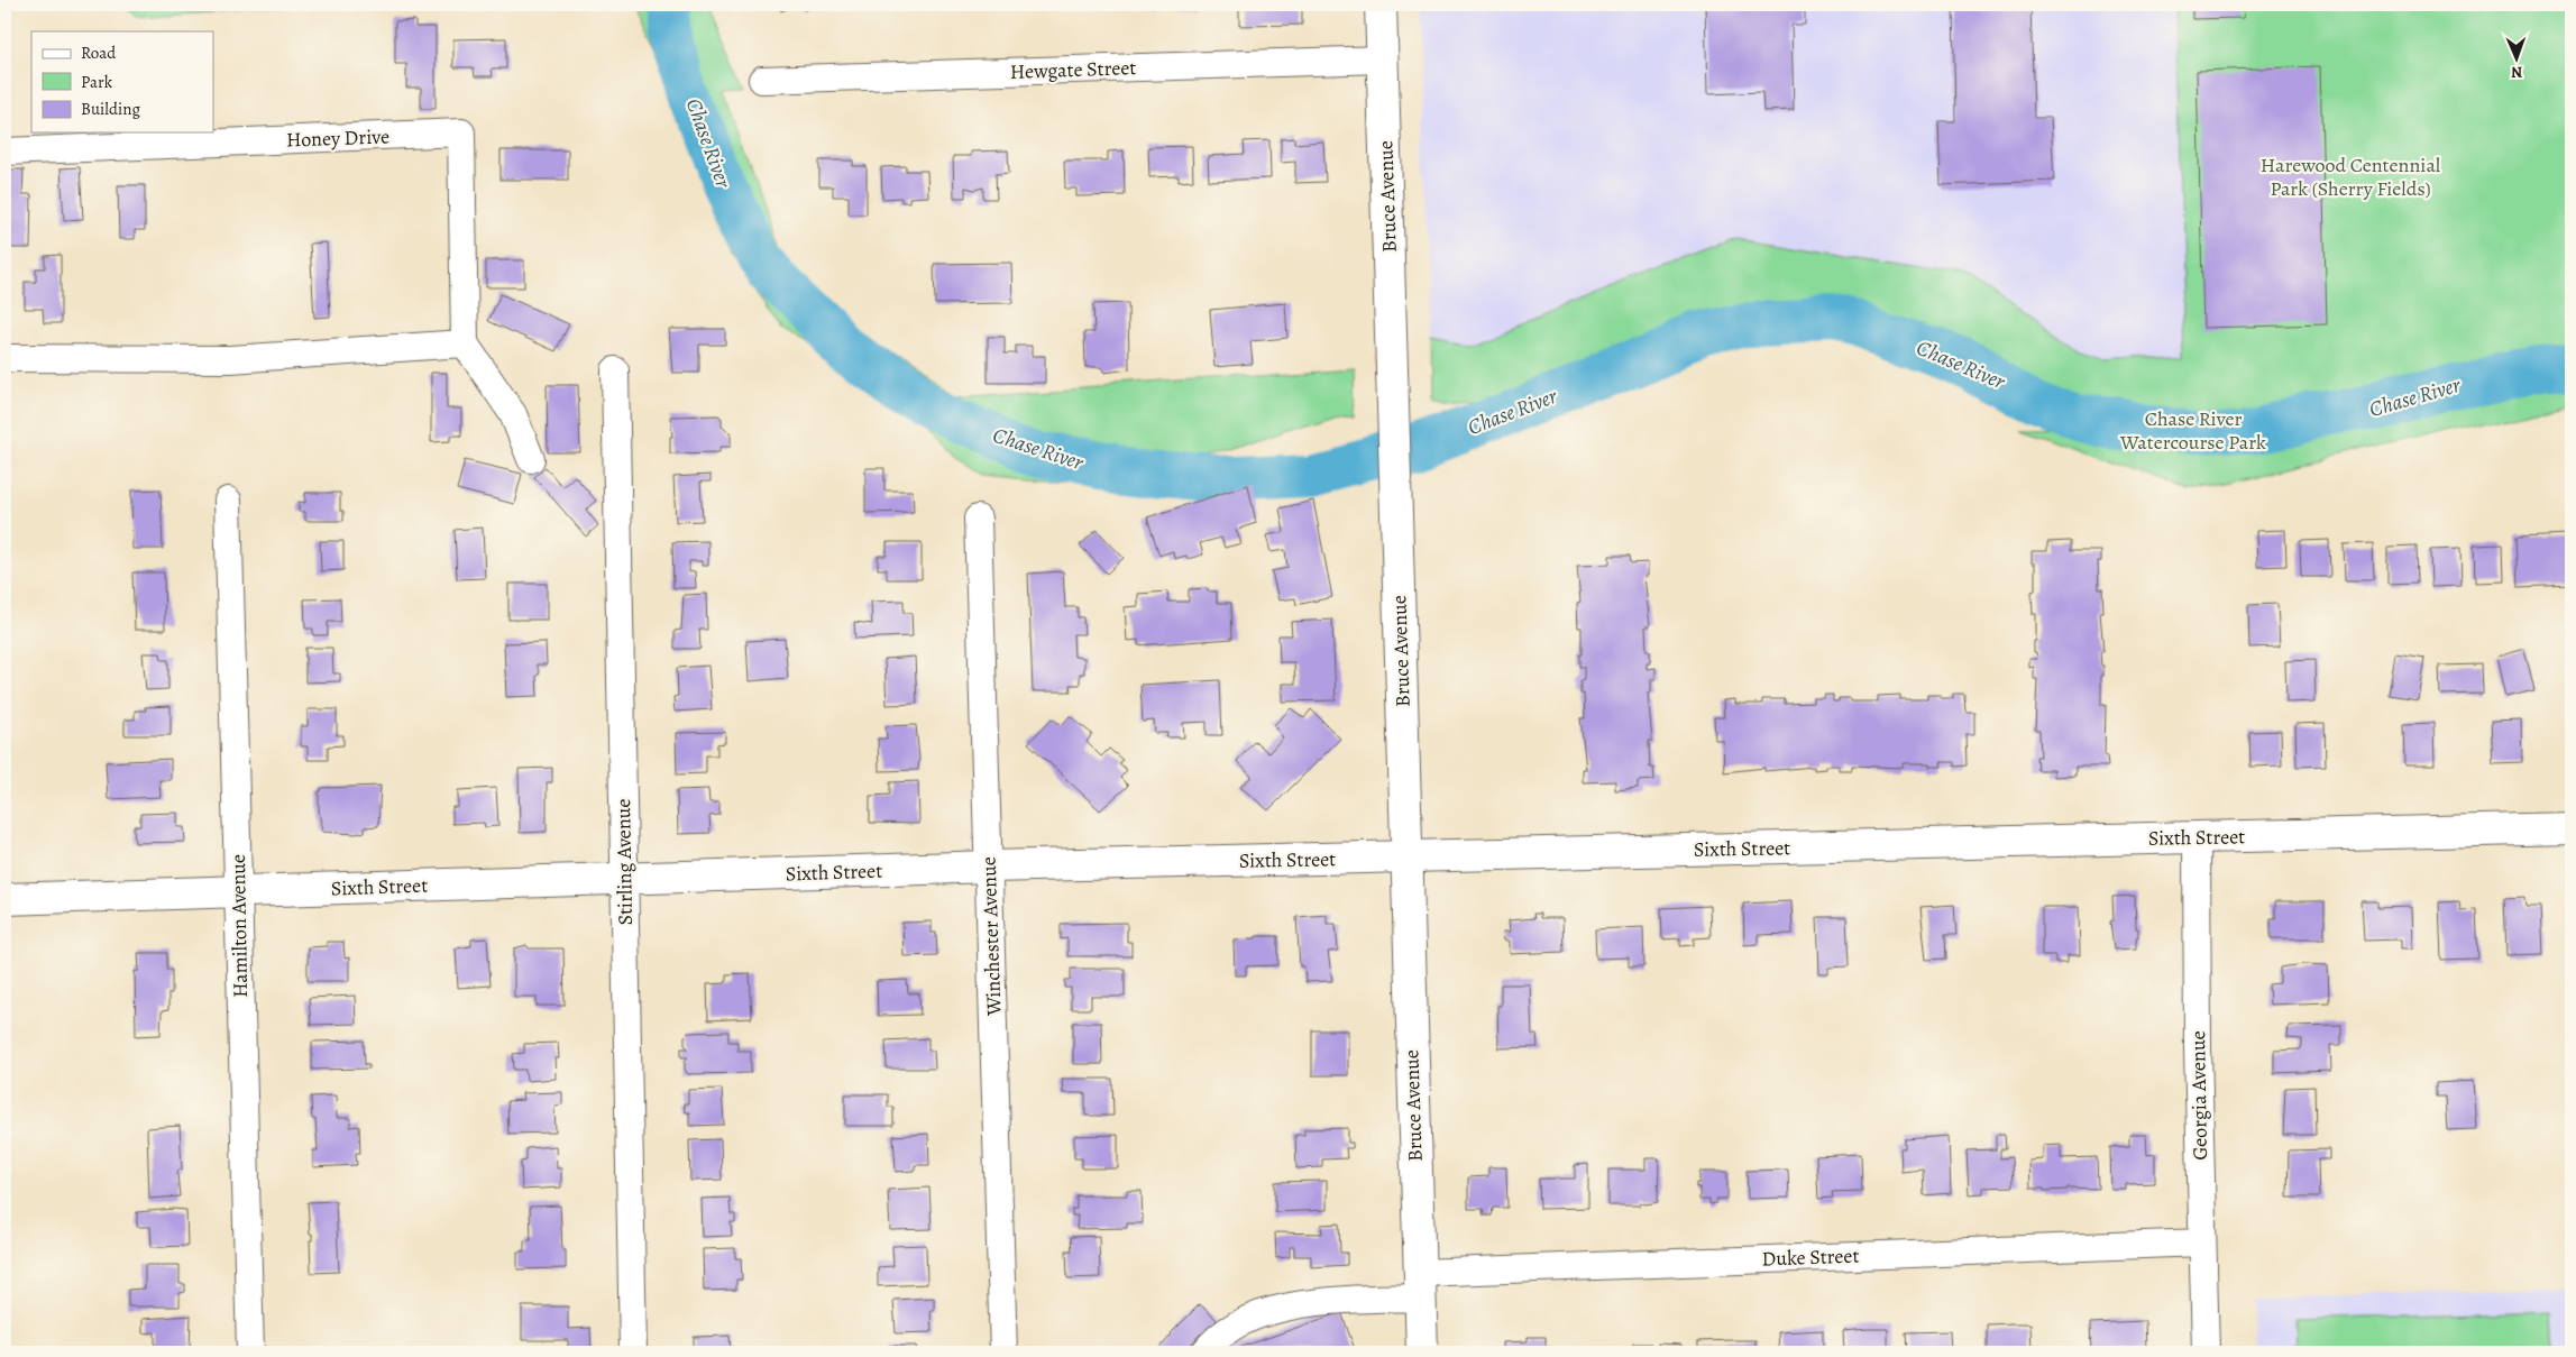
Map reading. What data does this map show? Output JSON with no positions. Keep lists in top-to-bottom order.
{
  "streets": {
    "street": [
      "Hewgate Street",
      "Honey Drive",
      "Bruce Avenue",
      "Sixth Street",
      "Stirling Avenue",
      "Hamilton Avenue",
      "Winchester Avenue",
      "Georgia Avenue",
      "Duke Street"
    ]
  },
  "crossings": [
    ["Hewgate Street", "Bruce Avenue"],
    ["Bruce Avenue", "Sixth Street"],
    ["Bruce Avenue", "Duke Street"],
    ["Sixth Street", "Stirling Avenue"],
    ["Sixth Street", "Hamilton Avenue"],
    ["Sixth Street", "Winchester Avenue"],
    ["Sixth Street", "Georgia Avenue"],
    ["Georgia Avenue", "Duke Street"]
  ],
  "water": ["Chase River"],
  "parks": ["Harewood Centennial Park (Sherry Fields)", "Chase River Watercourse Park"],
  "legend": ["Road", "Park", "Building"],
  "north": "bottom"
}
